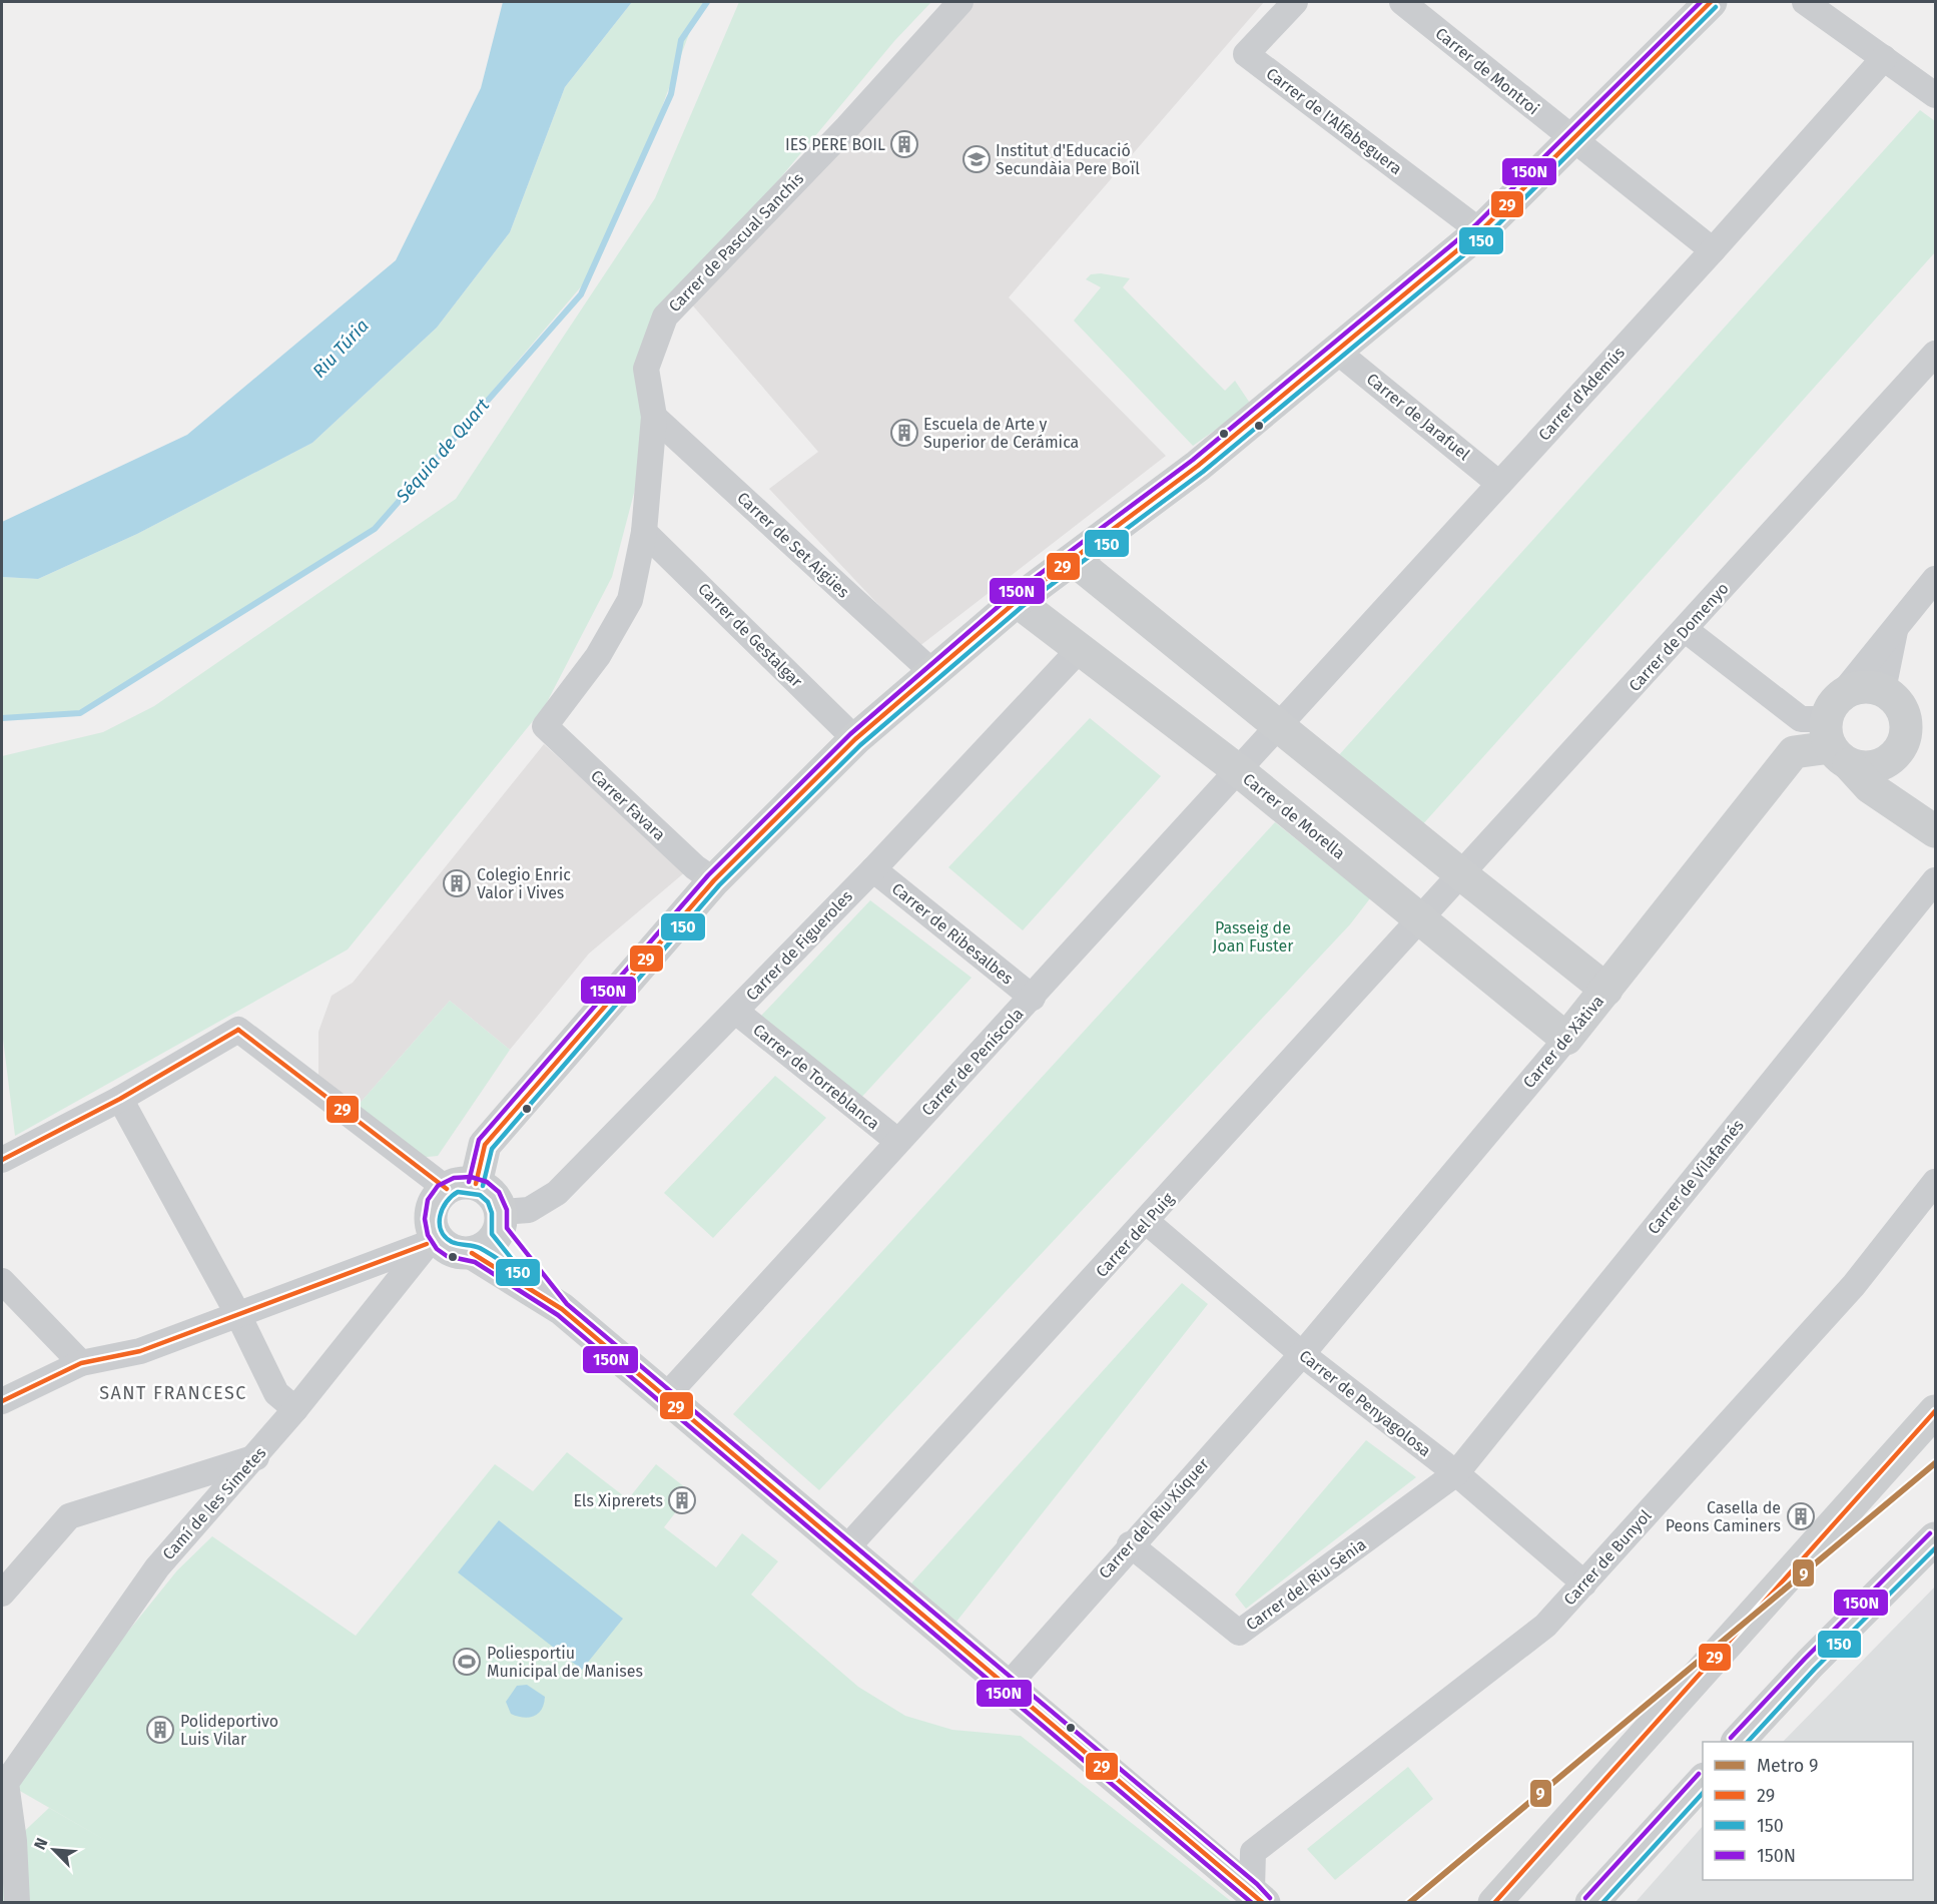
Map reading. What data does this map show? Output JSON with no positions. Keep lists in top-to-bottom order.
{
  "streets": {
    "street": [
      "Carrer de Montroi",
      "Carrer de l'Alfabeguera",
      "Carrer de Pascual Sanchís",
      "Carrer d'Ademús",
      "Carrer de Jarafuel",
      "Carrer de Set Aigües",
      "Carrer de Gestalgar",
      "Carrer de Domenyo",
      "Carrer Favara",
      "Carrer de Morella",
      "Carrer de Ribesalbes",
      "Carrer de Figueroles",
      "Carrer de Xàtiva",
      "Carrer de Peníscola",
      "Carrer de Torreblanca",
      "Carrer de Vilafamés",
      "Carrer del Puig",
      "Carrer de Penyagolosa",
      "Camí de les Simetes",
      "Carrer del Riu Xúquer",
      "Carrer de Bunyol",
      "Carrer del Riu Sènia"
    ]
  },
  "crossings": [
    ["Carrer de Montroi", "Carrer d'Ademús"],
    ["Carrer de Pascual Sanchís", "Carrer de Set Aigües"],
    ["Carrer de Pascual Sanchís", "Carrer de Gestalgar"],
    ["Carrer de Pascual Sanchís", "Carrer Favara"],
    ["Carrer d'Ademús", "Carrer de Jarafuel"],
    ["Carrer d'Ademús", "Carrer de Peníscola"],
    ["Carrer de Domenyo", "Carrer de Morella"],
    ["Carrer de Domenyo", "Carrer del Puig"],
    ["Carrer de Morella", "Carrer de Figueroles"],
    ["Carrer de Morella", "Carrer de Xàtiva"],
    ["Carrer de Morella", "Carrer de Peníscola"],
    ["Carrer de Morella", "Carrer del Puig"],
    ["Carrer de Ribesalbes", "Carrer de Figueroles"],
    ["Carrer de Ribesalbes", "Carrer de Peníscola"],
    ["Carrer de Figueroles", "Carrer de Torreblanca"],
    ["Carrer de Figueroles", "Camí de les Simetes"],
    ["Carrer de Xàtiva", "Carrer de Penyagolosa"],
    ["Carrer de Xàtiva", "Carrer del Riu Xúquer"],
    ["Carrer de Peníscola", "Carrer de Torreblanca"],
    ["Carrer de Vilafamés", "Carrer de Penyagolosa"],
    ["Carrer de Vilafamés", "Carrer del Riu Sènia"],
    ["Carrer del Puig", "Carrer de Penyagolosa"],
    ["Carrer de Penyagolosa", "Carrer del Riu Xúquer"],
    ["Carrer de Penyagolosa", "Carrer de Bunyol"],
    ["Carrer de Penyagolosa", "Carrer del Riu Sènia"],
    ["Carrer del Riu Xúquer", "Carrer del Riu Sènia"]
  ],
  "districts": ["SANT FRANCESC"],
  "water": ["Riu Túria", "Séquia de Quart"],
  "parks": ["Passeig de Joan Fuster"],
  "places": {
    "building": [
      "IES PERE BOIL",
      "Escuela de Arte y Superior de Cerámica",
      "Colegio Enric Valor i Vives",
      "Els Xiprerets",
      "Casella de Peons Caminers",
      "Polideportivo Luis Vilar"
    ],
    "school or university": ["Institut d'Educació Secundàia Pere Boïl"],
    "sports": ["Poliesportiu Municipal de Manises"]
  },
  "lines": [
    "transit line 29",
    "transit line 150N",
    "transit line 150",
    "metro line 9"
  ],
  "legend": [
    "Metro 9",
    "29",
    "150",
    "150N"
  ],
  "north": "top left"
}
